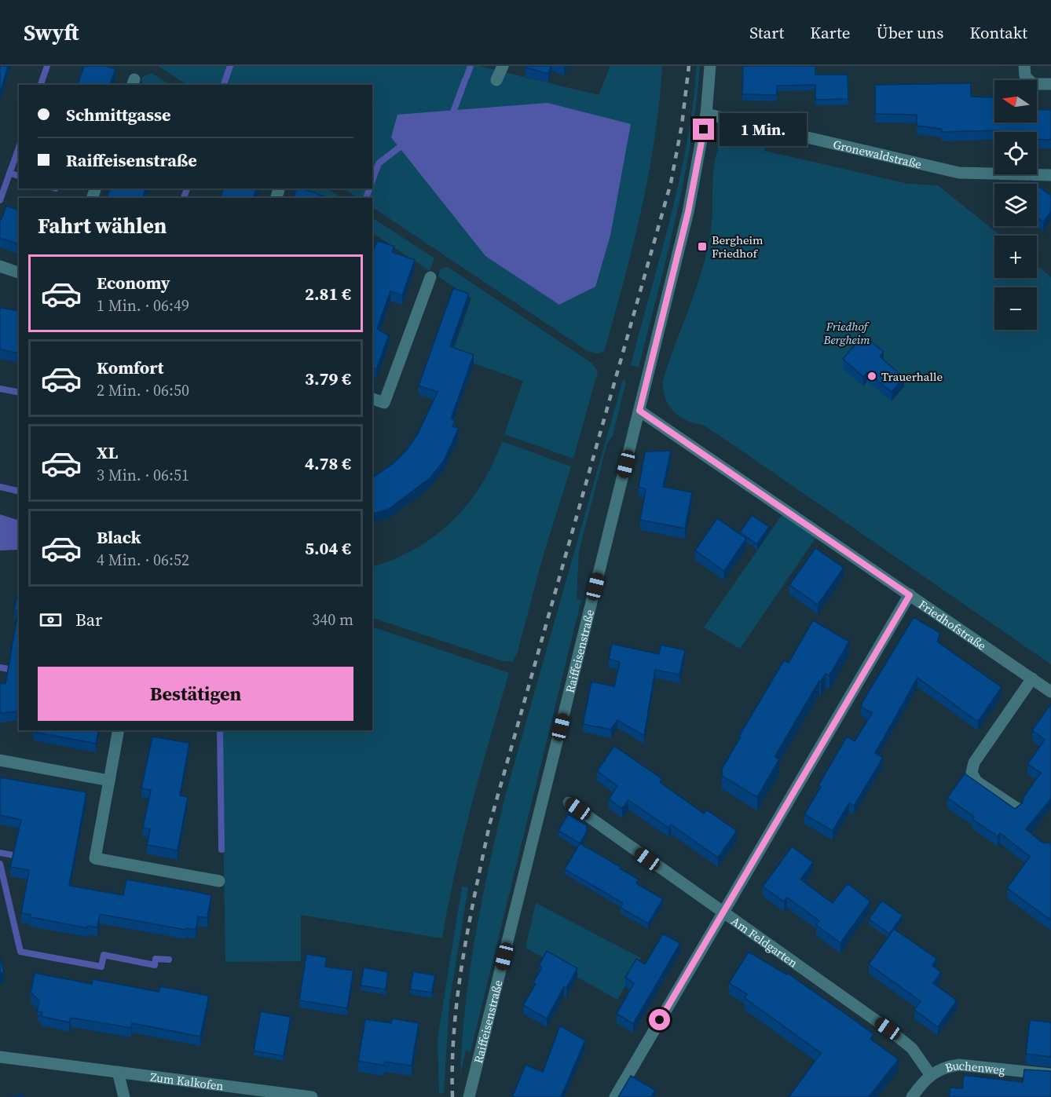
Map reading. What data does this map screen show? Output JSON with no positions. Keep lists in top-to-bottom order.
{
  "streets": {
    "street": [
      "Gronewaldstraße",
      "Friedhofstraße",
      "Raiffeisenstraße",
      "Am Feldgarten",
      "Buchenweg",
      "Zum Kalkofen"
    ]
  },
  "crossings": [
    ["Gronewaldstraße", "Raiffeisenstraße"],
    ["Friedhofstraße", "Raiffeisenstraße"],
    ["Am Feldgarten", "Buchenweg"]
  ],
  "parks": ["Friedhof Bergheim"],
  "places": {
    "transit": ["Bergheim Friedhof"],
    "other": ["Trauerhalle"]
  },
  "north": "left",
  "page": {
    "header": "Swyft",
    "nav": [
      "Start",
      "Karte",
      "Über uns",
      "Kontakt"
    ],
    "map_buttons": ["+", "−"],
    "banner": ["Schmittgasse", "Raiffeisenstraße"],
    "bubble": "1 Min.",
    "heading": "Fahrt wählen",
    "list": [
      {
        "name": "Economy",
        "note": "1 Min. · 06:49",
        "value": "2.81 €"
      },
      {
        "name": "Komfort",
        "note": "2 Min. · 06:50",
        "value": "3.79 €"
      },
      {
        "name": "XL",
        "note": "3 Min. · 06:51",
        "value": "4.78 €"
      },
      {
        "name": "Black",
        "note": "4 Min. · 06:52",
        "value": "5.04 €"
      }
    ],
    "pay": ["Bar", "340 m"],
    "buttons": "Bestätigen"
  }
}
